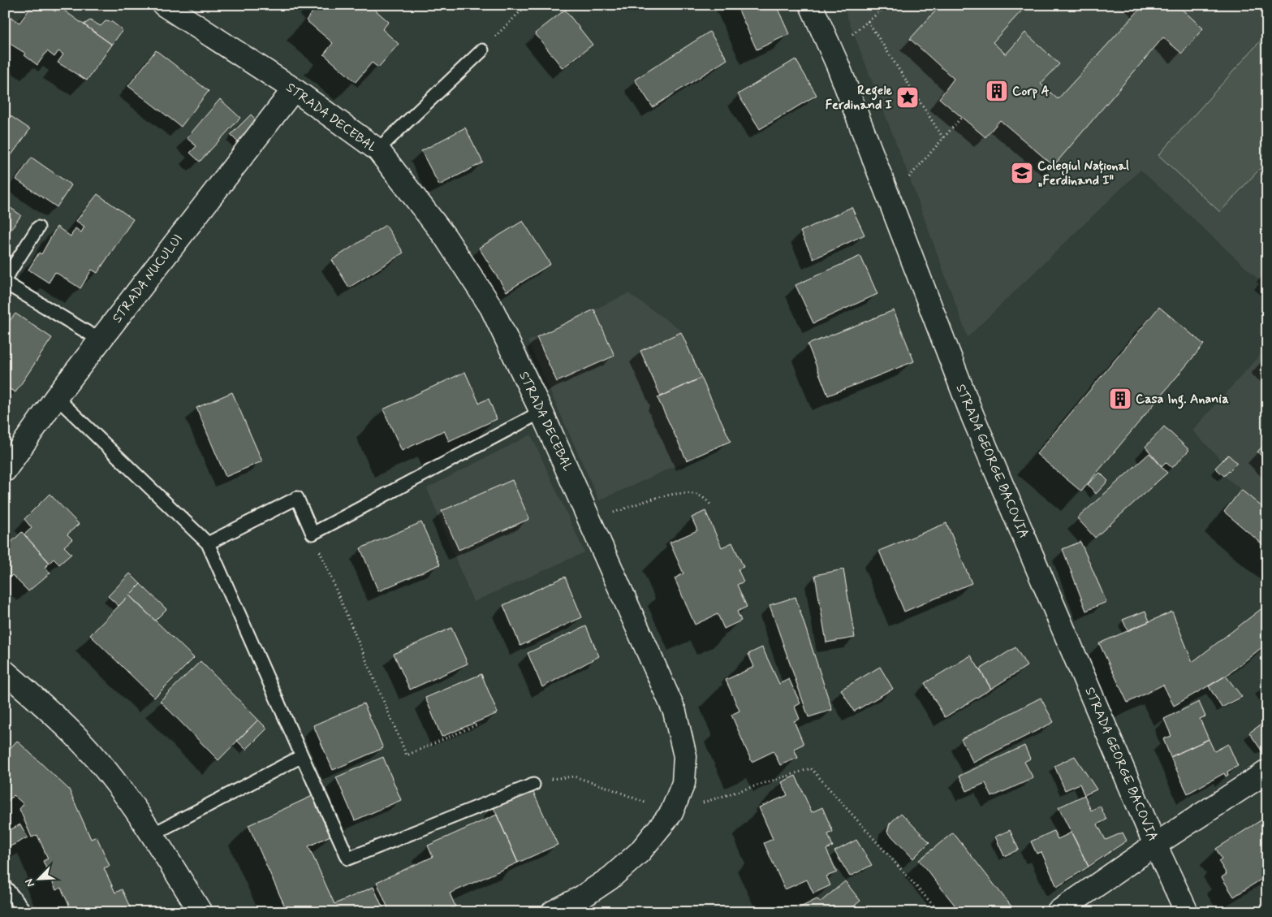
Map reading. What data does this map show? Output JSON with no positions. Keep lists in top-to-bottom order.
{
  "streets": {
    "street": ["STRADA DECEBAL", "STRADA NUCULUI", "STRADA GEORGE BACOVIA"]
  },
  "crossings": [
    ["STRADA DECEBAL", "STRADA NUCULUI"]
  ],
  "places": {
    "building": ["Corp A", "Casa Ing. Anania"],
    "place": ["Regele Ferdinand I"],
    "school or university": ["Colegiul Național „Ferdinand I\""]
  },
  "north": "bottom left"
}
